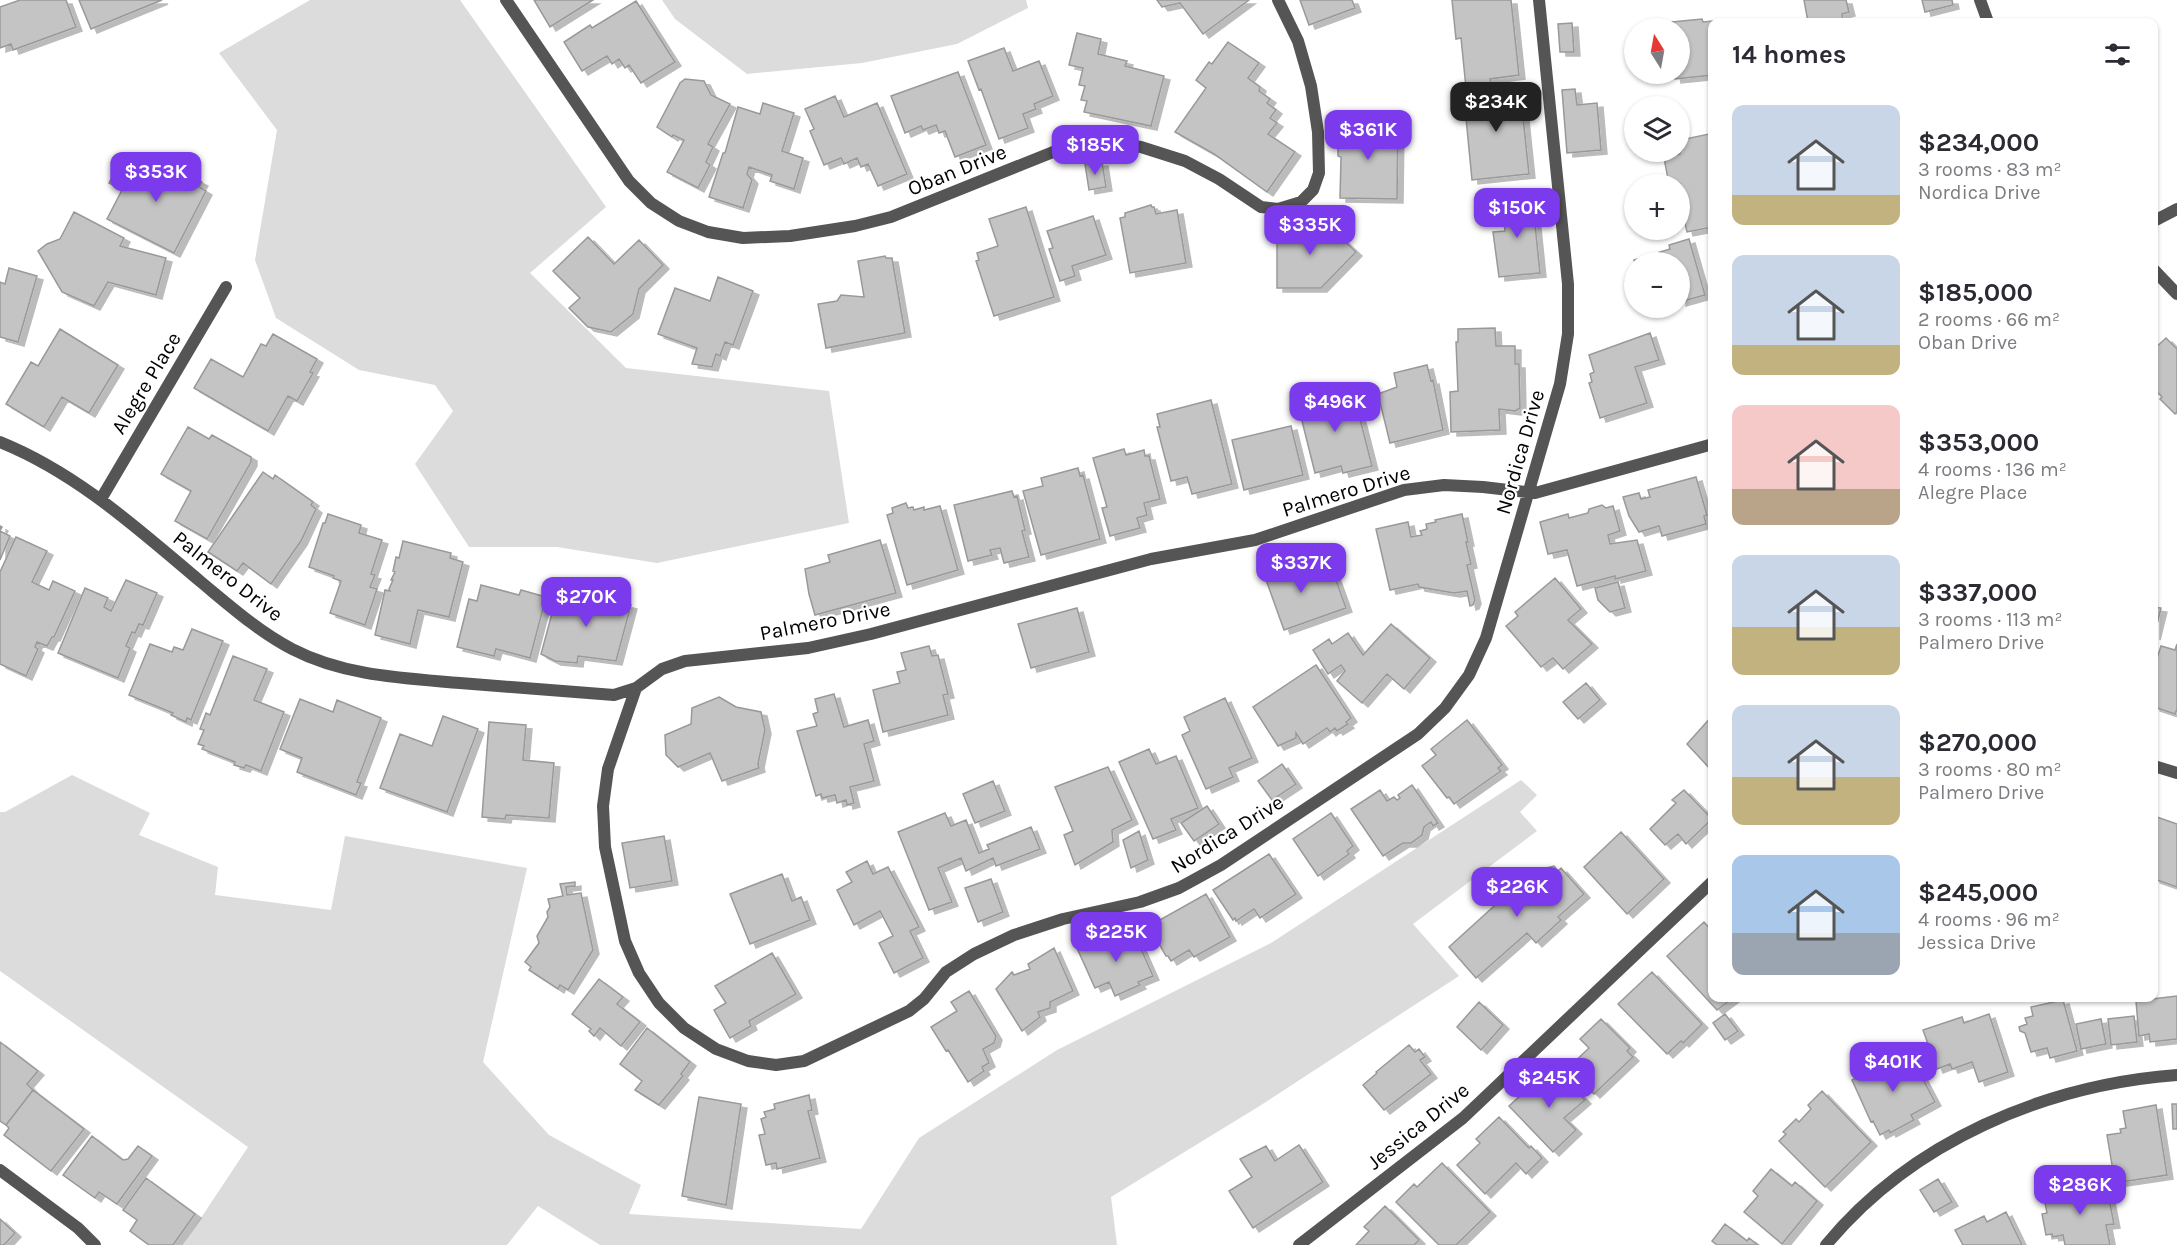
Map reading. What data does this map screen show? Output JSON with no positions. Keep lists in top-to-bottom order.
{
  "streets": {
    "street": [
      "Oban Drive",
      "Alegre Place",
      "Nordica Drive",
      "Palmero Drive",
      "Jessica Drive"
    ]
  },
  "crossings": [
    ["Alegre Place", "Palmero Drive"],
    ["Nordica Drive", "Palmero Drive"]
  ],
  "north": "top",
  "page": {
    "map_buttons": ["+", "−"],
    "heading": "14 homes",
    "price": [
      "$234K",
      "$361K",
      "$185K",
      "$353K",
      "$150K",
      "$335K",
      "$496K",
      "$337K",
      "$270K",
      "$226K",
      "$225K",
      "$401K",
      "$245K",
      "$286K"
    ],
    "list": [
      {
        "name": "$234,000",
        "note": "3 rooms · 83 m² · Nordica Drive"
      },
      {
        "name": "$185,000",
        "note": "2 rooms · 66 m² · Oban Drive"
      },
      {
        "name": "$353,000",
        "note": "4 rooms · 136 m² · Alegre Place"
      },
      {
        "name": "$337,000",
        "note": "3 rooms · 113 m² · Palmero Drive"
      },
      {
        "name": "$270,000",
        "note": "3 rooms · 80 m² · Palmero Drive"
      },
      {
        "name": "$245,000",
        "note": "4 rooms · 96 m² · Jessica Drive"
      }
    ]
  }
}
